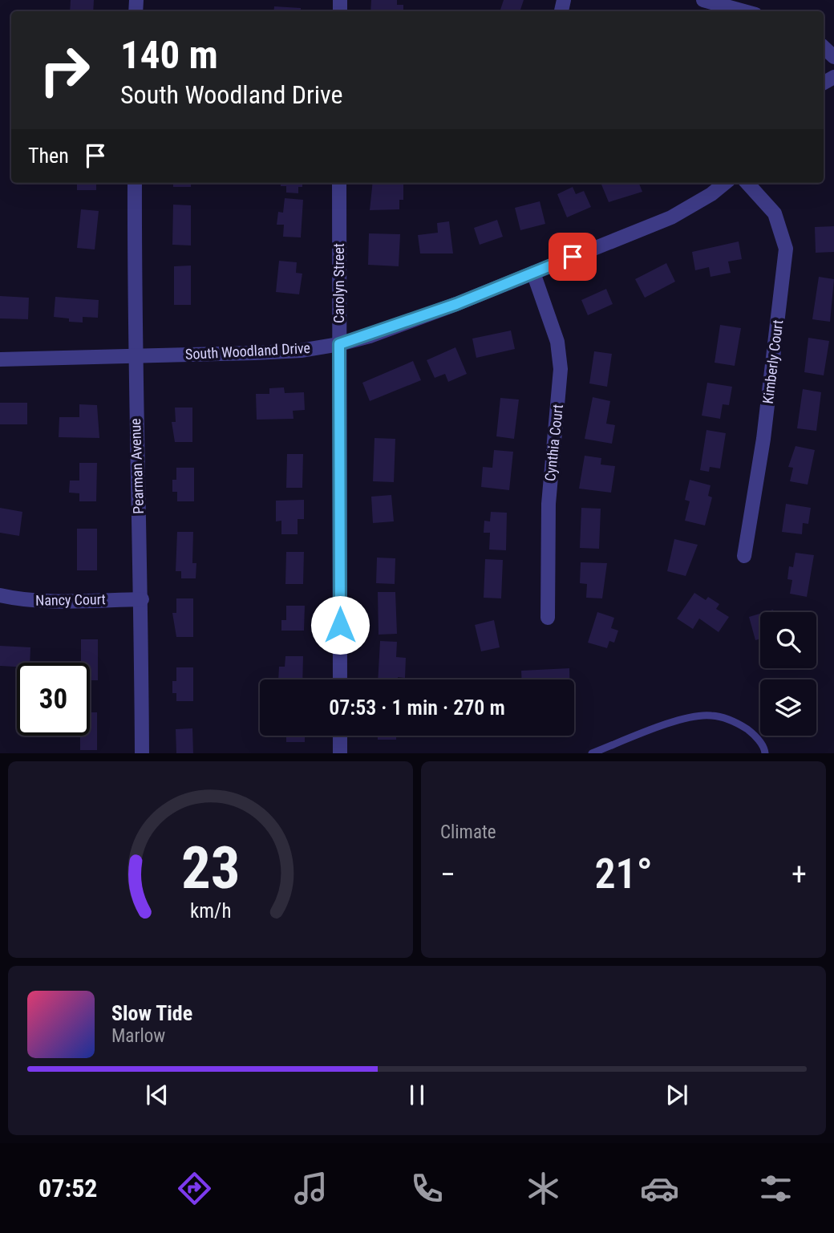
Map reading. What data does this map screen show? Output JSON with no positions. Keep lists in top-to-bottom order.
{
  "streets": {
    "street": [
      "Carolyn Street",
      "South Woodland Drive",
      "Kimberly Court",
      "Cynthia Court",
      "Pearman Avenue",
      "Nancy Court"
    ]
  },
  "crossings": [
    ["Carolyn Street", "South Woodland Drive"],
    ["South Woodland Drive", "Cynthia Court"],
    ["South Woodland Drive", "Pearman Avenue"],
    ["Pearman Avenue", "Nancy Court"]
  ],
  "page": {
    "turn": ["140 m", "South Woodland Drive"],
    "then": "Then",
    "limit": "30",
    "trip": "07:53 · 1 min · 270 m",
    "tile": "Climate",
    "heat": ["−", "21°", "+"],
    "song": ["Slow Tide", "Marlow"],
    "tabs": "07:52",
    "gauge": ["23", "km/h"]
  }
}
